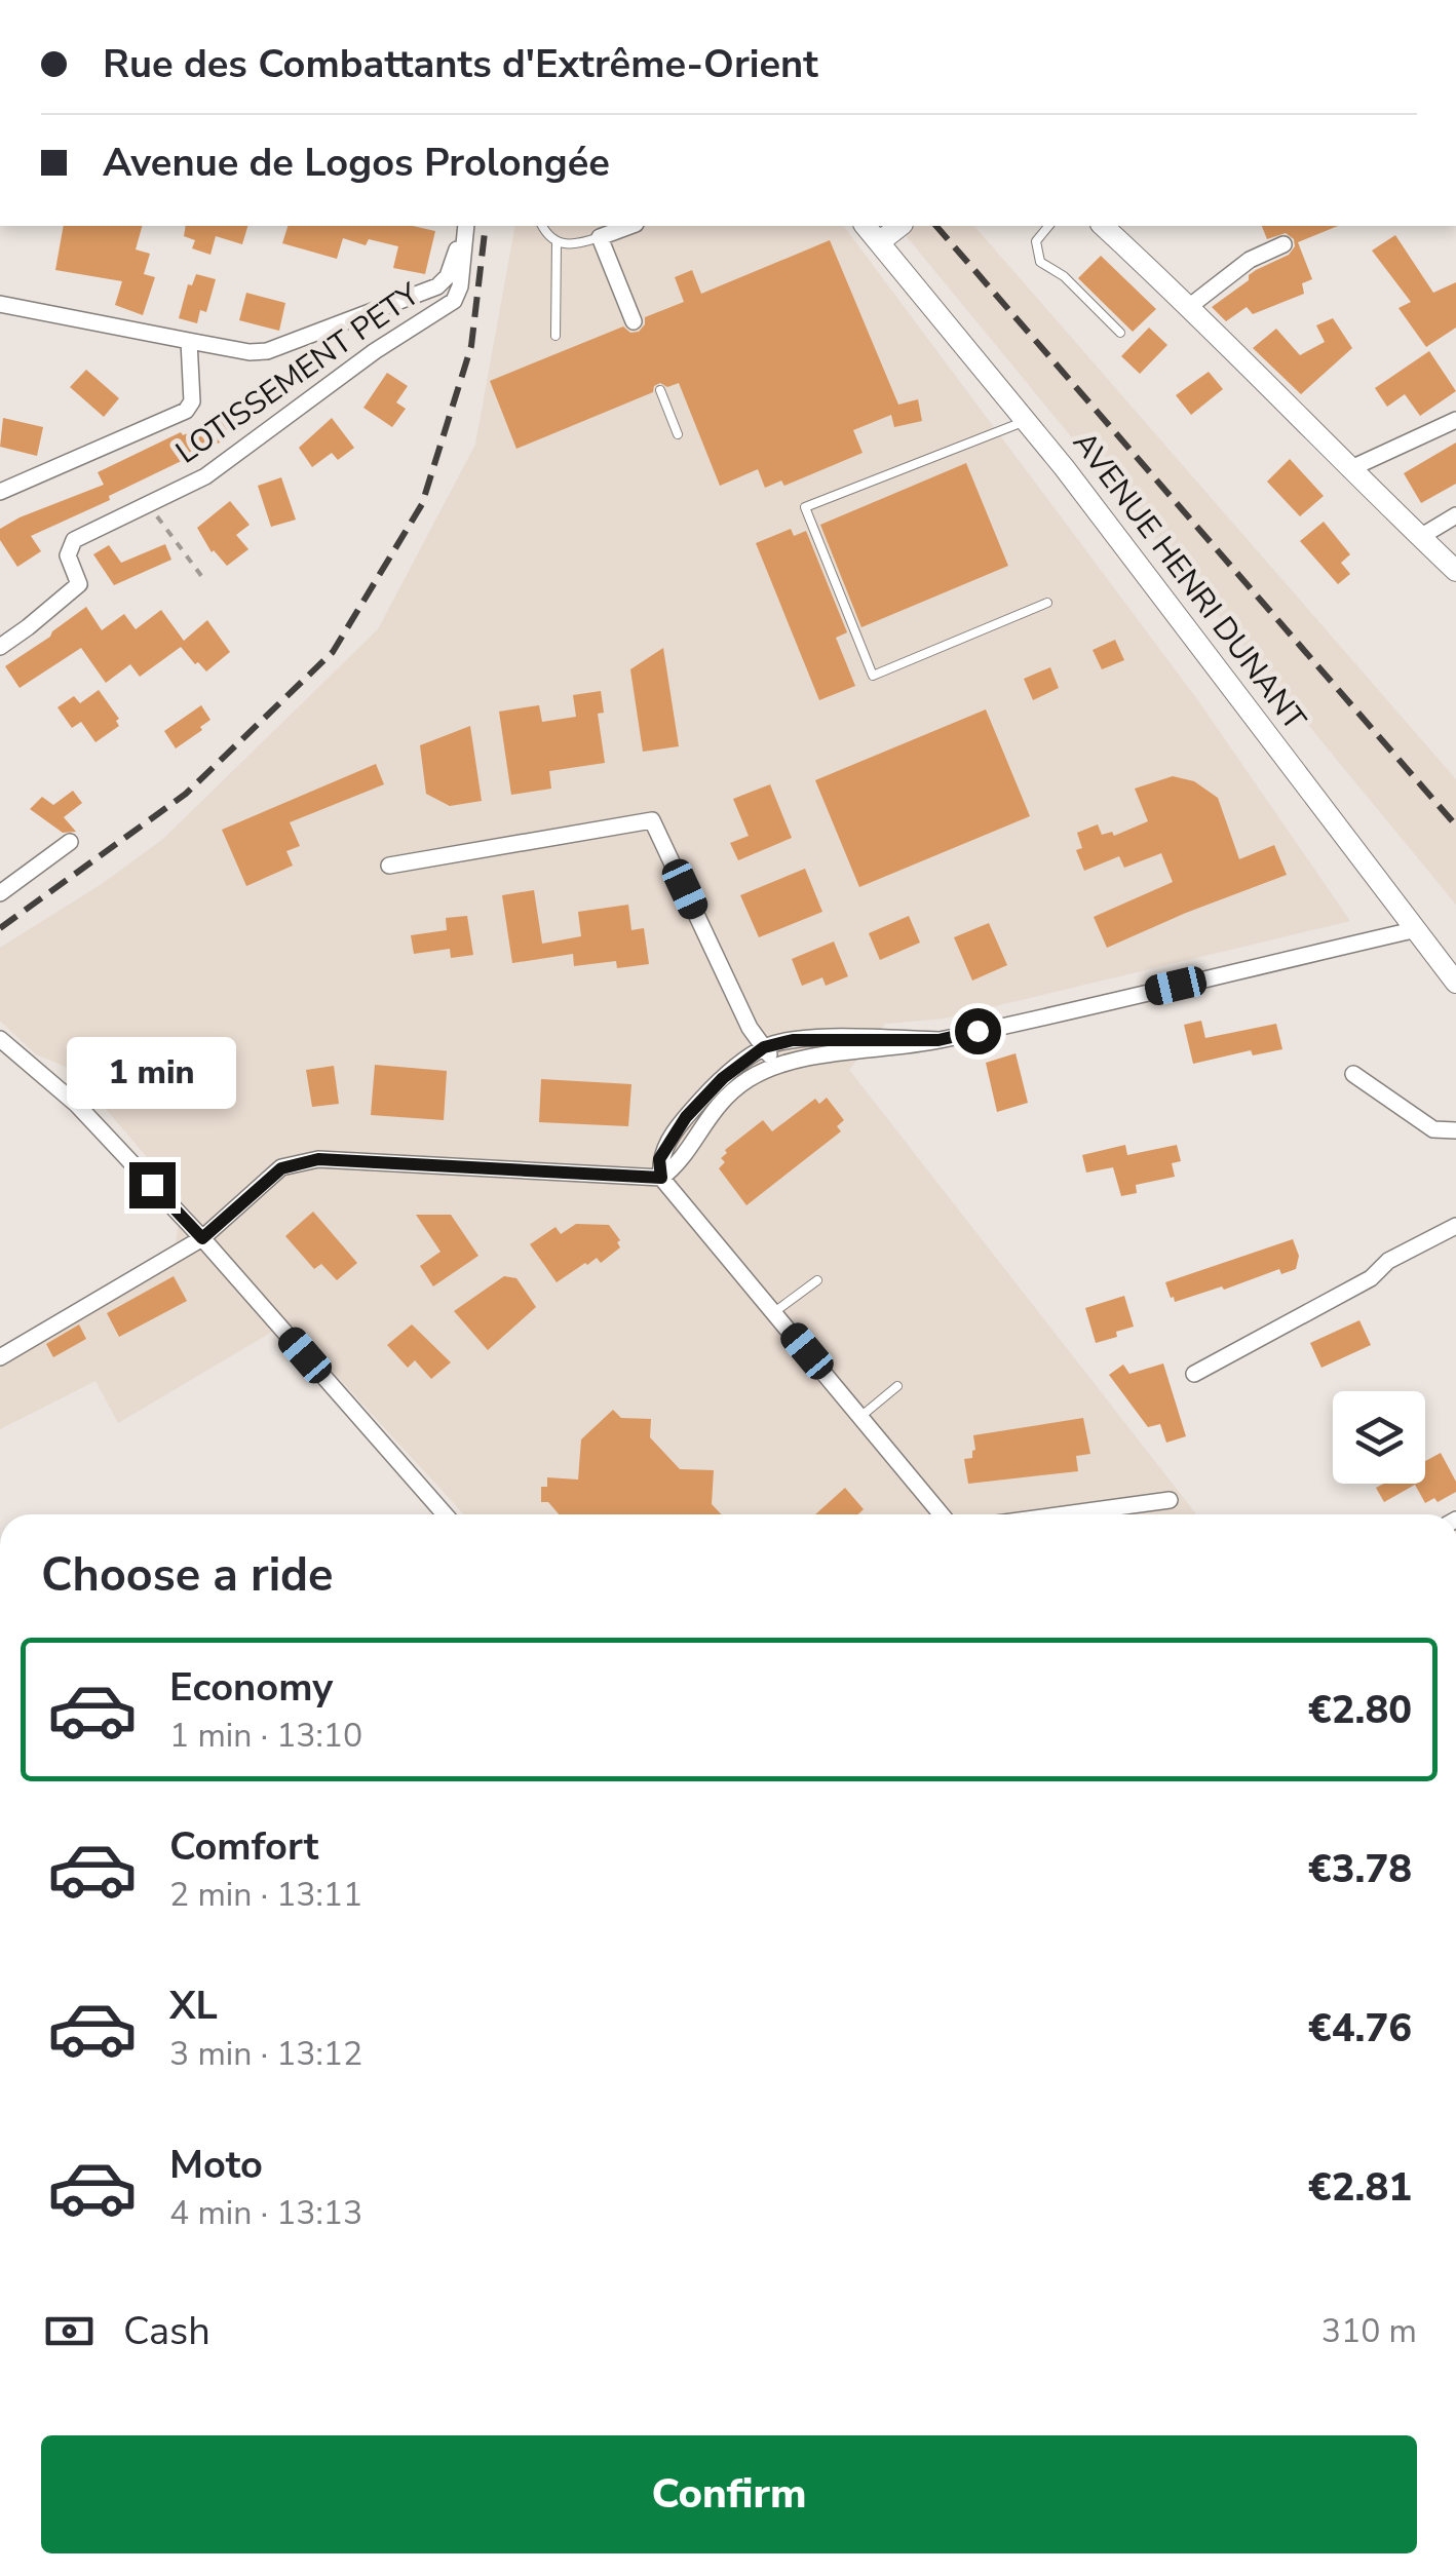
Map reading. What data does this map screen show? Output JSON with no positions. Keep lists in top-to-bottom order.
{
  "streets": {
    "street": ["LOTISSEMENT PETY", "AVENUE HENRI DUNANT"]
  },
  "page": {
    "banner": ["Rue des Combattants d'Extrême-Orient", "Avenue de Logos Prolongée"],
    "bubble": "1 min",
    "heading": "Choose a ride",
    "list": [
      {
        "name": "Economy",
        "note": "1 min · 13:10",
        "value": "€2.80"
      },
      {
        "name": "Comfort",
        "note": "2 min · 13:11",
        "value": "€3.78"
      },
      {
        "name": "XL",
        "note": "3 min · 13:12",
        "value": "€4.76"
      },
      {
        "name": "Moto",
        "note": "4 min · 13:13",
        "value": "€2.81"
      }
    ],
    "pay": ["Cash", "310 m"],
    "buttons": "Confirm"
  }
}
